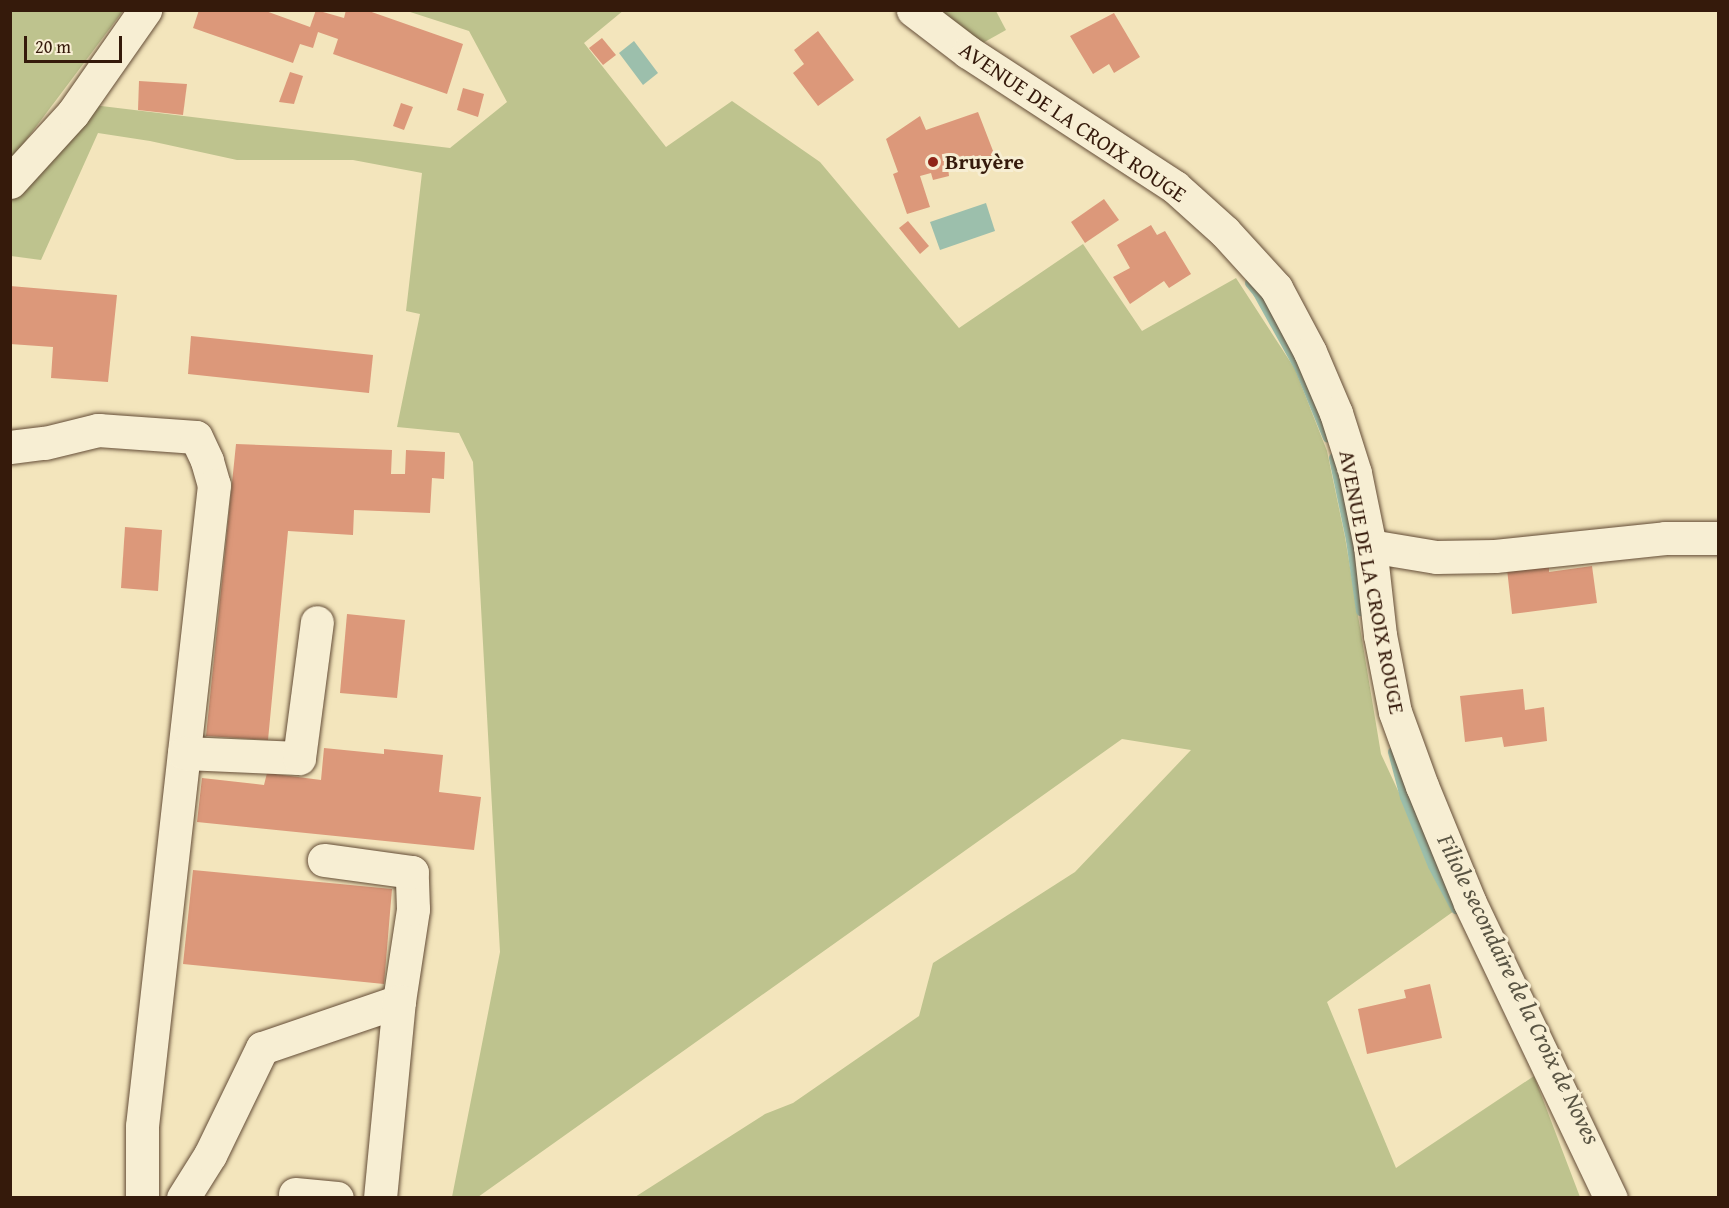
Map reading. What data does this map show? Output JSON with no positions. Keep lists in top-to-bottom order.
{
  "streets": {
    "street": ["AVENUE DE LA CROIX ROUGE"]
  },
  "water": ["Filiole secondaire de la Croix de Noves"],
  "places": ["Bruyère"],
  "scale_bar": "20 m"
}
